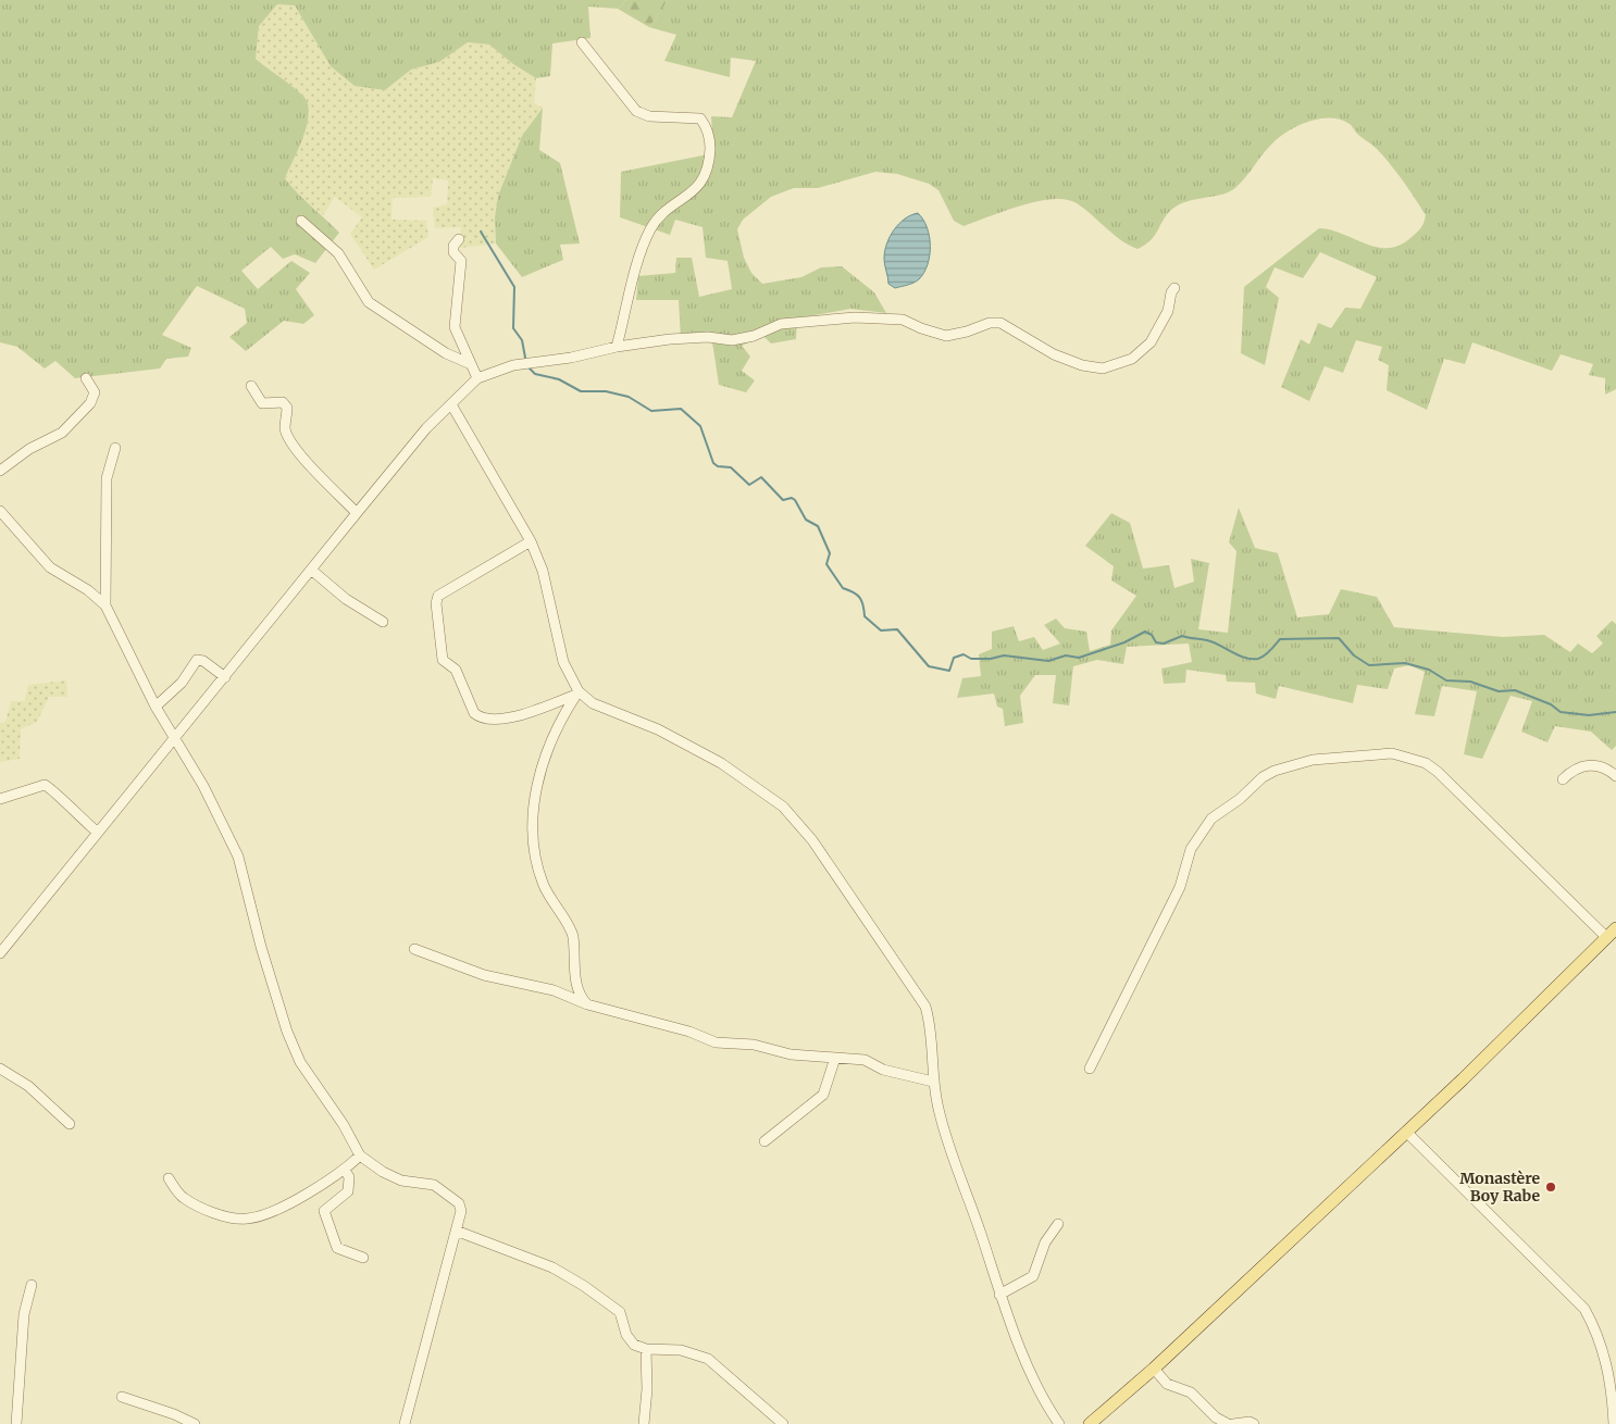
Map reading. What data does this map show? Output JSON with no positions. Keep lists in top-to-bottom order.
{
  "places": ["Monastère Boy Rabe"]
}
